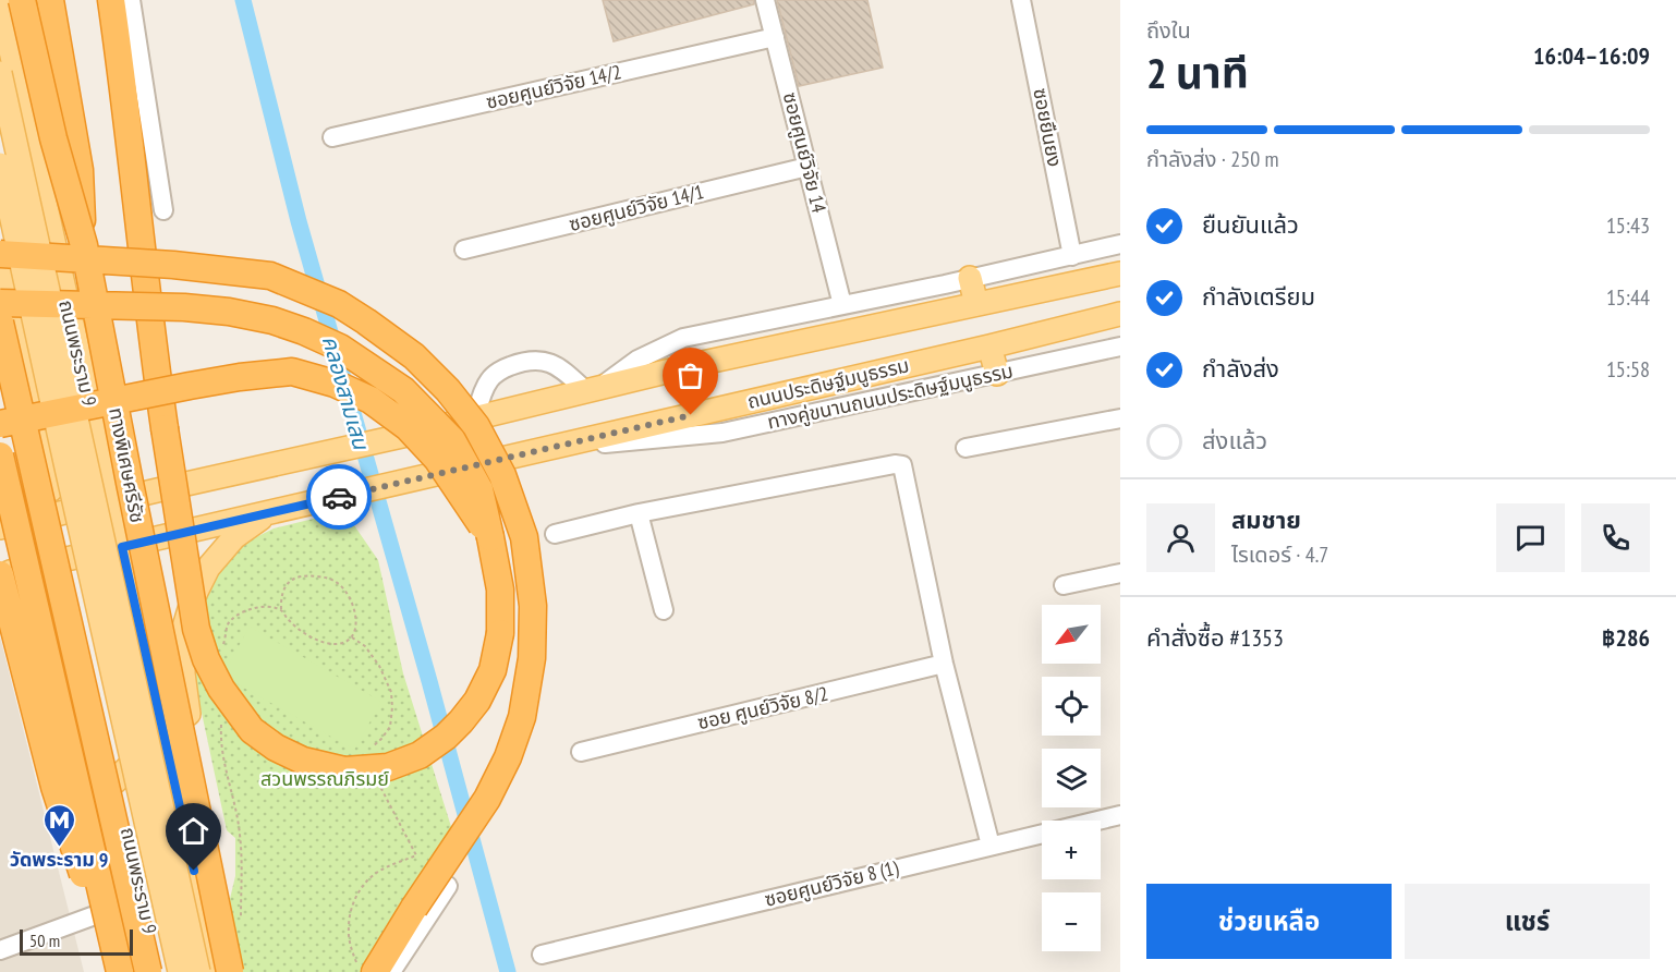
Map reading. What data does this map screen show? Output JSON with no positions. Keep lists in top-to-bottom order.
{
  "streets": {
    "highway": ["ทางพิเศษศรีรัช"],
    "main road": ["ถนนพระราม 9", "ถนนประดิษฐ์มนูธรรม"],
    "street": [
      "ซอยศูนย์วิจัย 14/2",
      "ซอยยืนยง",
      "ซอยศูนย์วิจัย 14",
      "ซอยศูนย์วิจัย 14/1",
      "ทางคู่ขนานถนนประดิษฐ์มนูธรรม",
      "ซอย ศูนย์วิจัย 8/2",
      "ซอยศูนย์วิจัย 8 (1)"
    ]
  },
  "crossings": [
    ["ซอยศูนย์วิจัย 14/2", "ซอยศูนย์วิจัย 14"],
    ["ซอยศูนย์วิจัย 14", "ซอยศูนย์วิจัย 14/1"],
    ["ถนนพระราม 9", "ถนนประดิษฐ์มนูธรรม"],
    ["ถนนประดิษฐ์มนูธรรม", "ทางคู่ขนานถนนประดิษฐ์มนูธรรม"]
  ],
  "water": ["คลองสามเสน"],
  "parks": ["สวนพรรณภิรมย์"],
  "places": {
    "metro station": ["วัดพระราม 9"]
  },
  "scale_bar": "50 m",
  "north": "bottom left",
  "page": {
    "heading": ["2 นาที", "ถึงใน", "16:04–16:09"],
    "panel": [
      "สมชาย",
      "ไรเดอร์ · 4.7",
      "คำสั่งซื้อ #1353",
      "฿286"
    ],
    "bar": "กำลังส่ง · 250 m",
    "list": [
      ["ยืนยันแล้ว", "15:43"],
      ["กำลังเตรียม", "15:44"],
      ["กำลังส่ง", "15:58"],
      "ส่งแล้ว"
    ],
    "map_buttons": ["+", "−"],
    "buttons": ["ช่วยเหลือ", "แชร์"],
    "scale": "50 m"
  }
}
